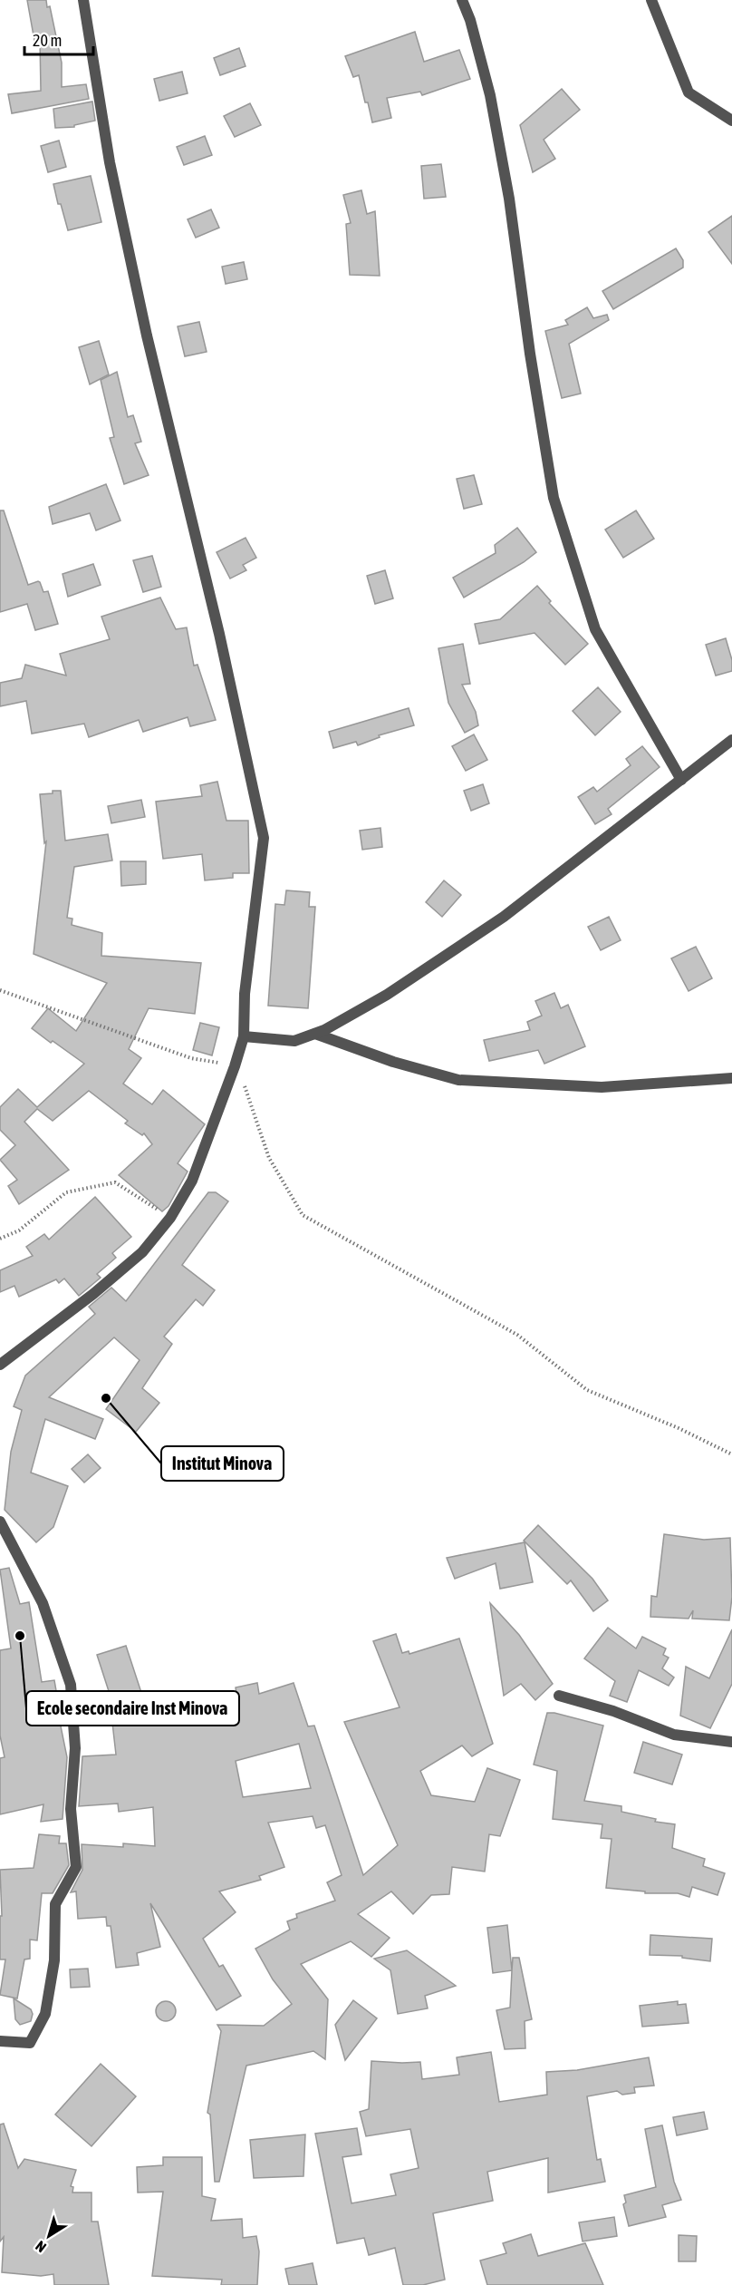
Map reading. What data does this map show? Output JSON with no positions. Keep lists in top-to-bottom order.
{
  "places": ["Institut Minova", "Ecole secondaire Inst Minova"],
  "scale_bar": "20 m",
  "north": "bottom left"
}
